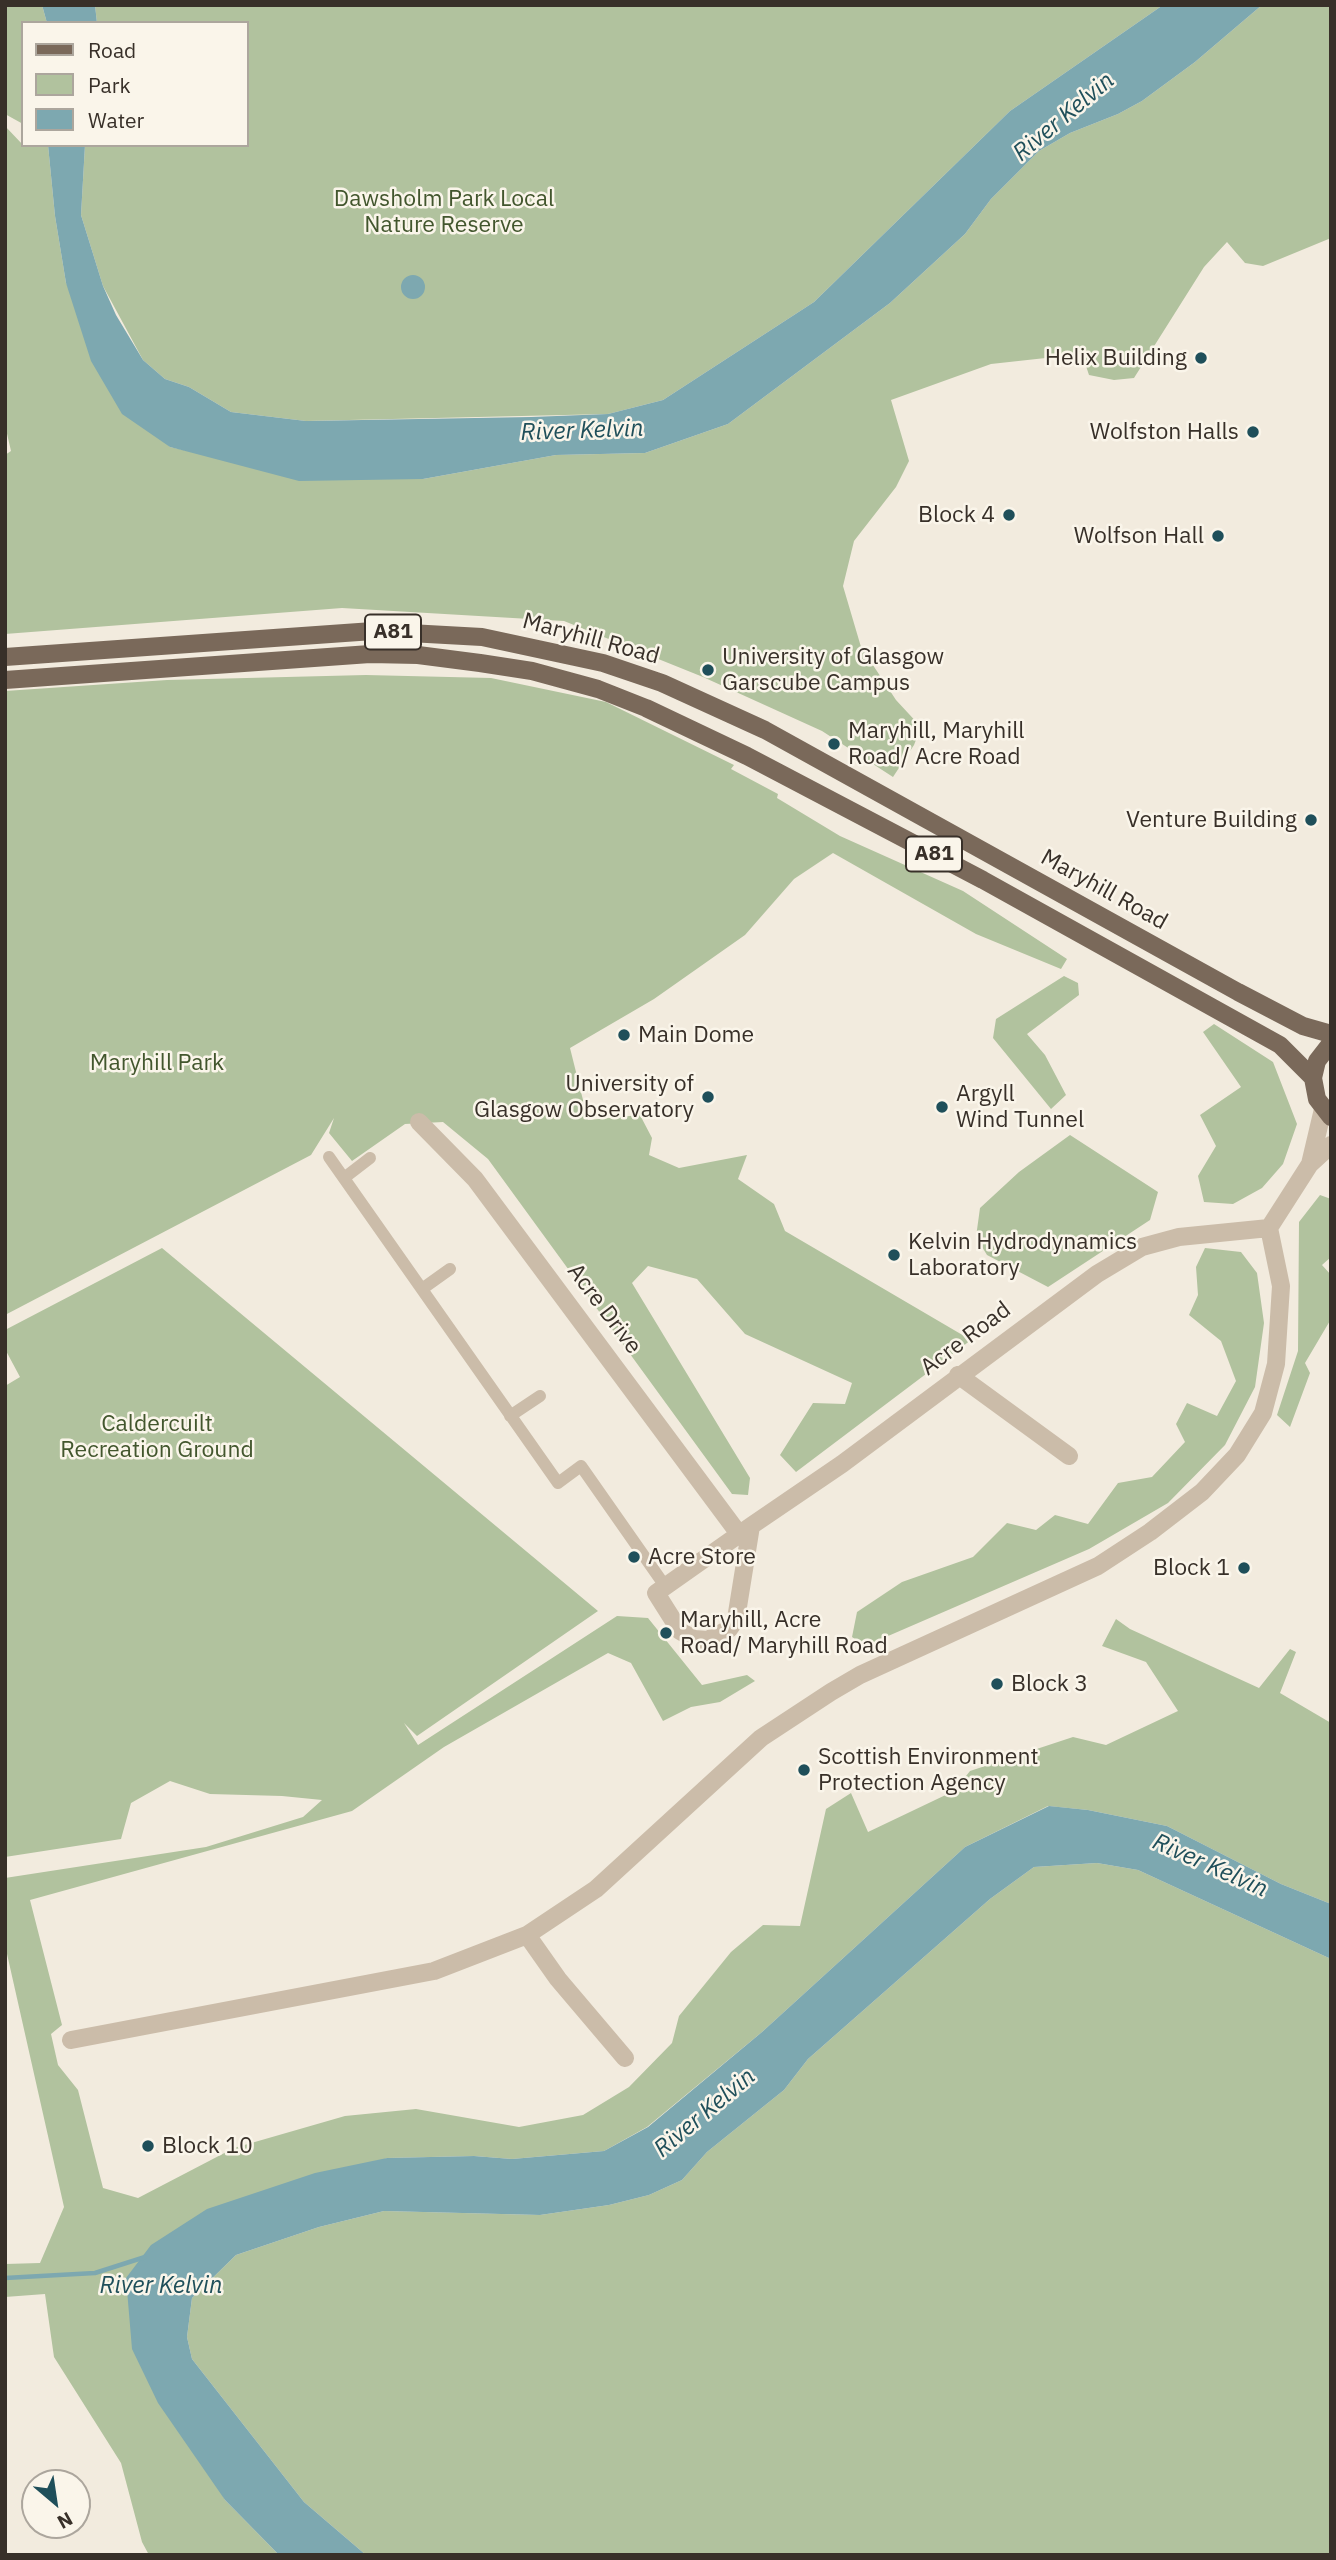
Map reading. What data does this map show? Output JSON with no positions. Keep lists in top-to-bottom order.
{
  "streets": {
    "main road": ["A81", "Maryhill Road"],
    "street": ["Acre Drive", "Acre Road"]
  },
  "crossings": [
    ["A81", "Maryhill Road"],
    ["Acre Drive", "Acre Road"]
  ],
  "water": ["River Kelvin"],
  "parks": ["Dawsholm Park Local Nature Reserve", "Maryhill Park", "Caldercuilt Recreation Ground"],
  "places": [
    "Helix Building",
    "Wolfston Halls",
    "Block 4",
    "Wolfson Hall",
    "University of Glasgow Garscube Campus",
    "Maryhill, Maryhill Road/ Acre Road",
    "Venture Building",
    "Main Dome",
    "University of Glasgow Observatory",
    "Argyll Wind Tunnel",
    "Kelvin Hydrodynamics Laboratory",
    "Acre Store",
    "Block 1",
    "Maryhill, Acre Road/ Maryhill Road",
    "Block 3",
    "Scottish Environment Protection Agency",
    "Block 10"
  ],
  "legend": ["Road", "Park", "Water"],
  "north": "bottom right"
}
